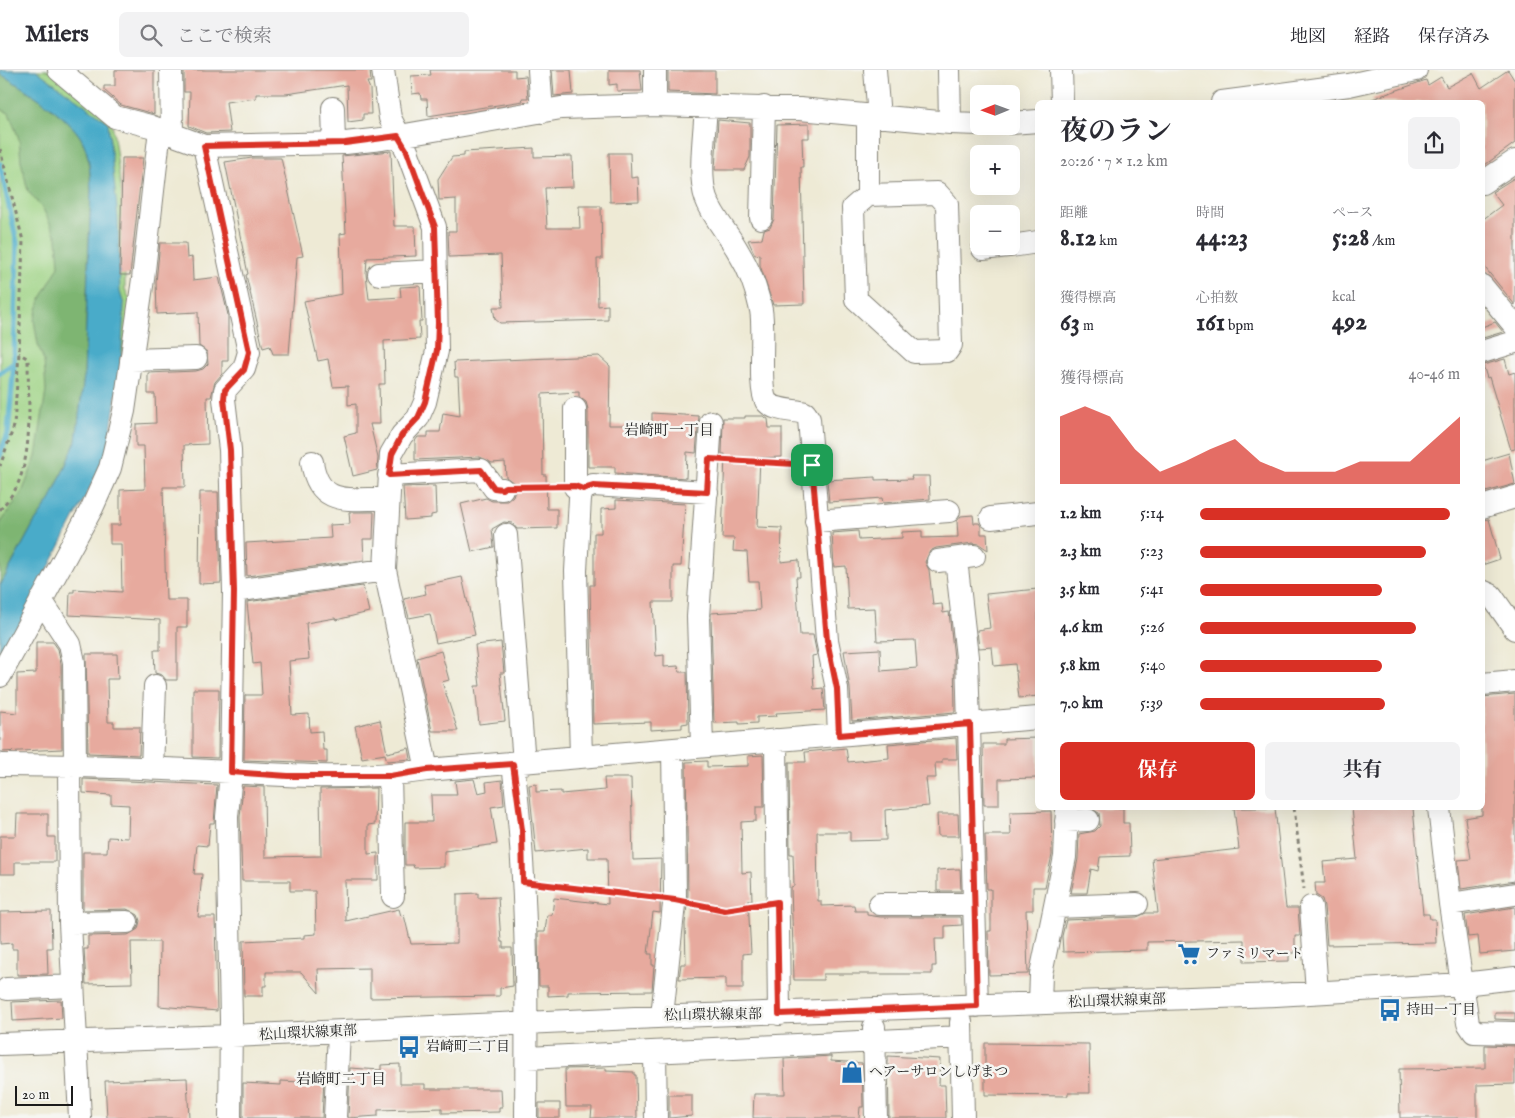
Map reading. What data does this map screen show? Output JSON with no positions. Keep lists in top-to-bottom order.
{
  "streets": {
    "street": ["松山環状線東部"]
  },
  "districts": ["岩崎町一丁目", "岩崎町二丁目"],
  "places": {
    "supermarket": ["ファミリマート"],
    "bus stop": ["持田一丁目", "岩崎町二丁目"],
    "shop": ["ヘアーサロンしげまつ"]
  },
  "scale_bar": "20 m",
  "north": "left",
  "page": {
    "header": "Milers",
    "search": "ここで検索",
    "nav": ["地図", "経路", "保存済み"],
    "map_buttons": ["+", "−"],
    "heading": ["夜のラン", "20:26 · 7 × 1.2 km"],
    "stats": [
      ["距離", "8.12 km"],
      ["時間", "44:23"],
      ["ペース", "5:28 /km"],
      ["獲得標高", "63 m"],
      ["心拍数", "161 bpm"],
      ["kcal", "492"]
    ],
    "chart": ["獲得標高", "40–46 m"],
    "list": [
      {
        "name": "1.2 km",
        "note": "5:14"
      },
      {
        "name": "2.3 km",
        "note": "5:23"
      },
      {
        "name": "3.5 km",
        "note": "5:41"
      },
      {
        "name": "4.6 km",
        "note": "5:26"
      },
      {
        "name": "5.8 km",
        "note": "5:40"
      },
      {
        "name": "7.0 km",
        "note": "5:39"
      }
    ],
    "buttons": ["保存", "共有"],
    "scale": "20 m"
  }
}
